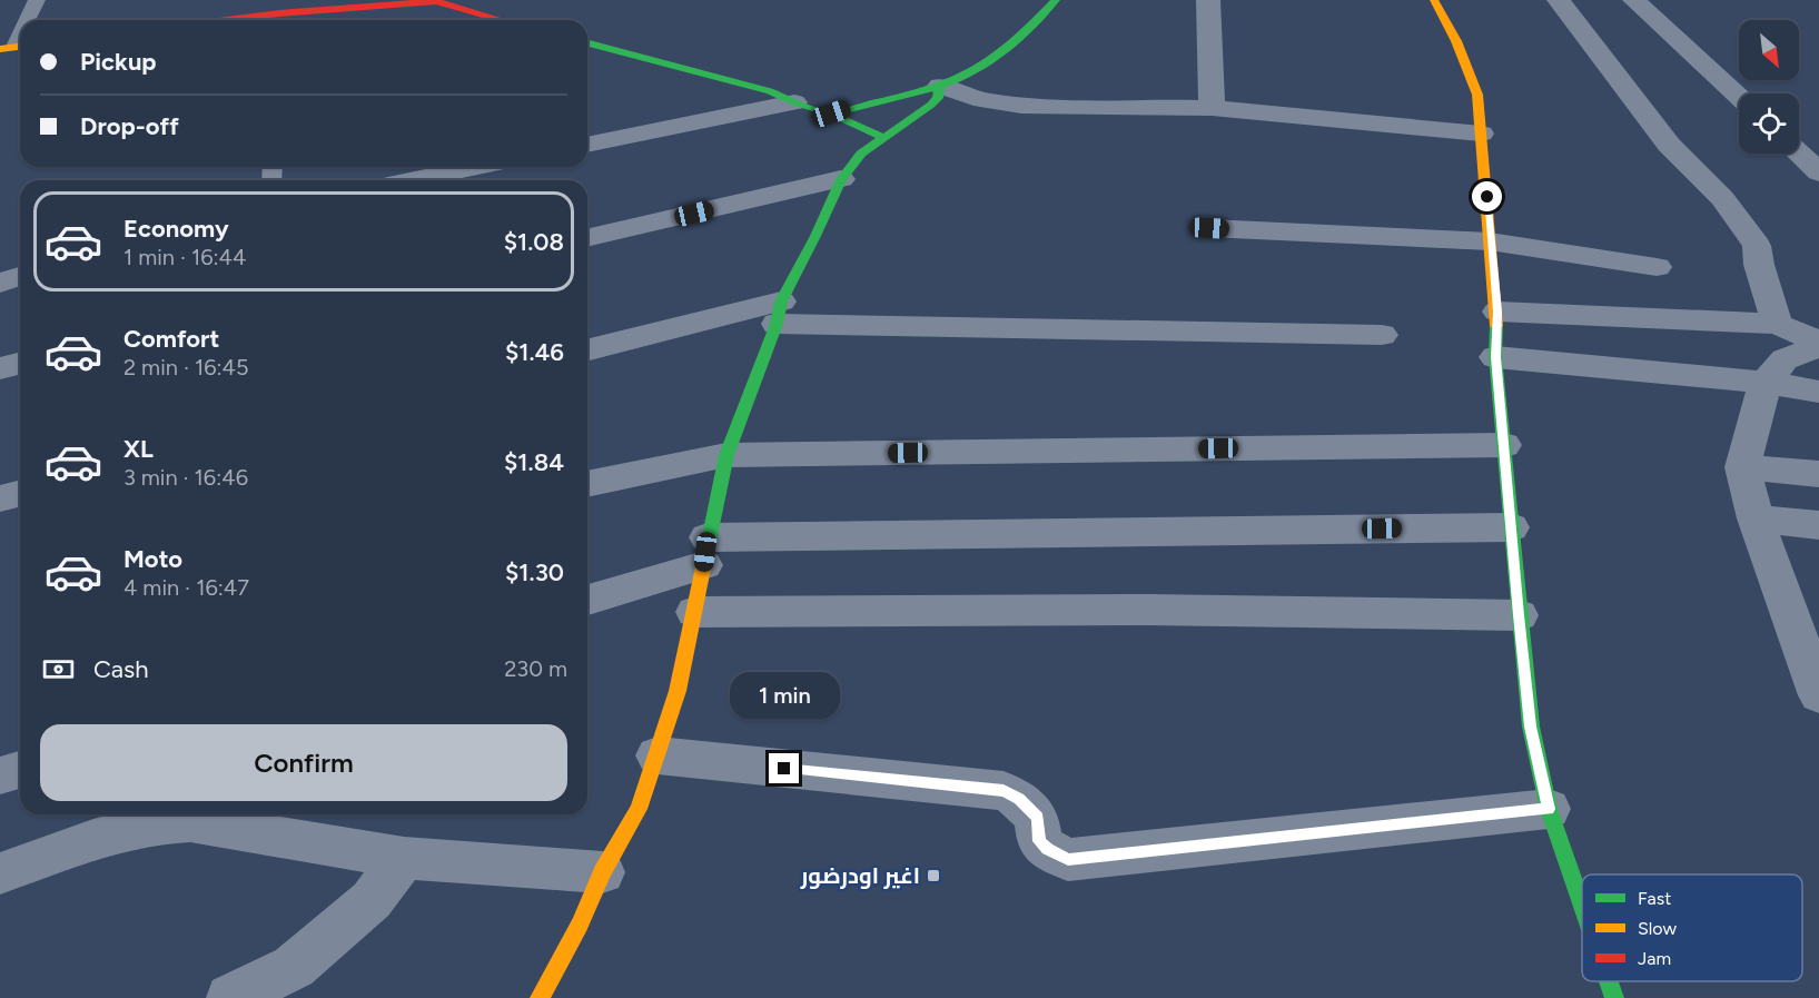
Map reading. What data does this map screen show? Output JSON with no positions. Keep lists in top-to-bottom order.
{
  "places": {
    "transit": ["اغير اودرضور"]
  },
  "legend": ["Fast", "Slow", "Jam"],
  "north": "bottom right",
  "page": {
    "banner": ["Pickup", "Drop-off"],
    "list": [
      {
        "name": "Economy",
        "note": "1 min · 16:44",
        "value": "$1.08"
      },
      {
        "name": "Comfort",
        "note": "2 min · 16:45",
        "value": "$1.46"
      },
      {
        "name": "XL",
        "note": "3 min · 16:46",
        "value": "$1.84"
      },
      {
        "name": "Moto",
        "note": "4 min · 16:47",
        "value": "$1.30"
      }
    ],
    "pay": ["Cash", "230 m"],
    "bubble": "1 min",
    "buttons": "Confirm"
  }
}
